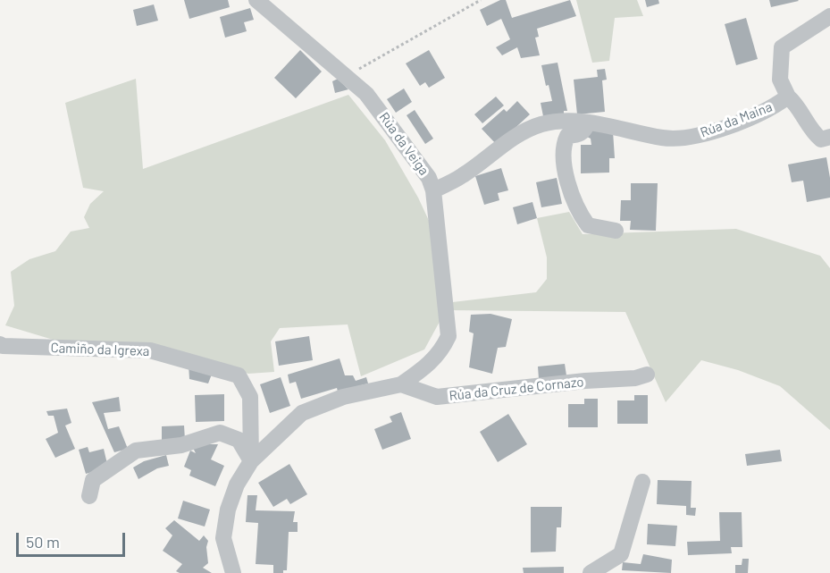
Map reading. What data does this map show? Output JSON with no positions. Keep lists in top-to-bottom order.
{
  "streets": {
    "street": [
      "Rúa da Maina",
      "Rúa da Veiga",
      "Camiño da Igrexa",
      "Rúa da Cruz de Cornazo"
    ]
  },
  "crossings": [
    ["Rúa da Maina", "Rúa da Veiga"],
    ["Rúa da Veiga", "Rúa da Cruz de Cornazo"]
  ],
  "scale_bar": "50 m"
}
